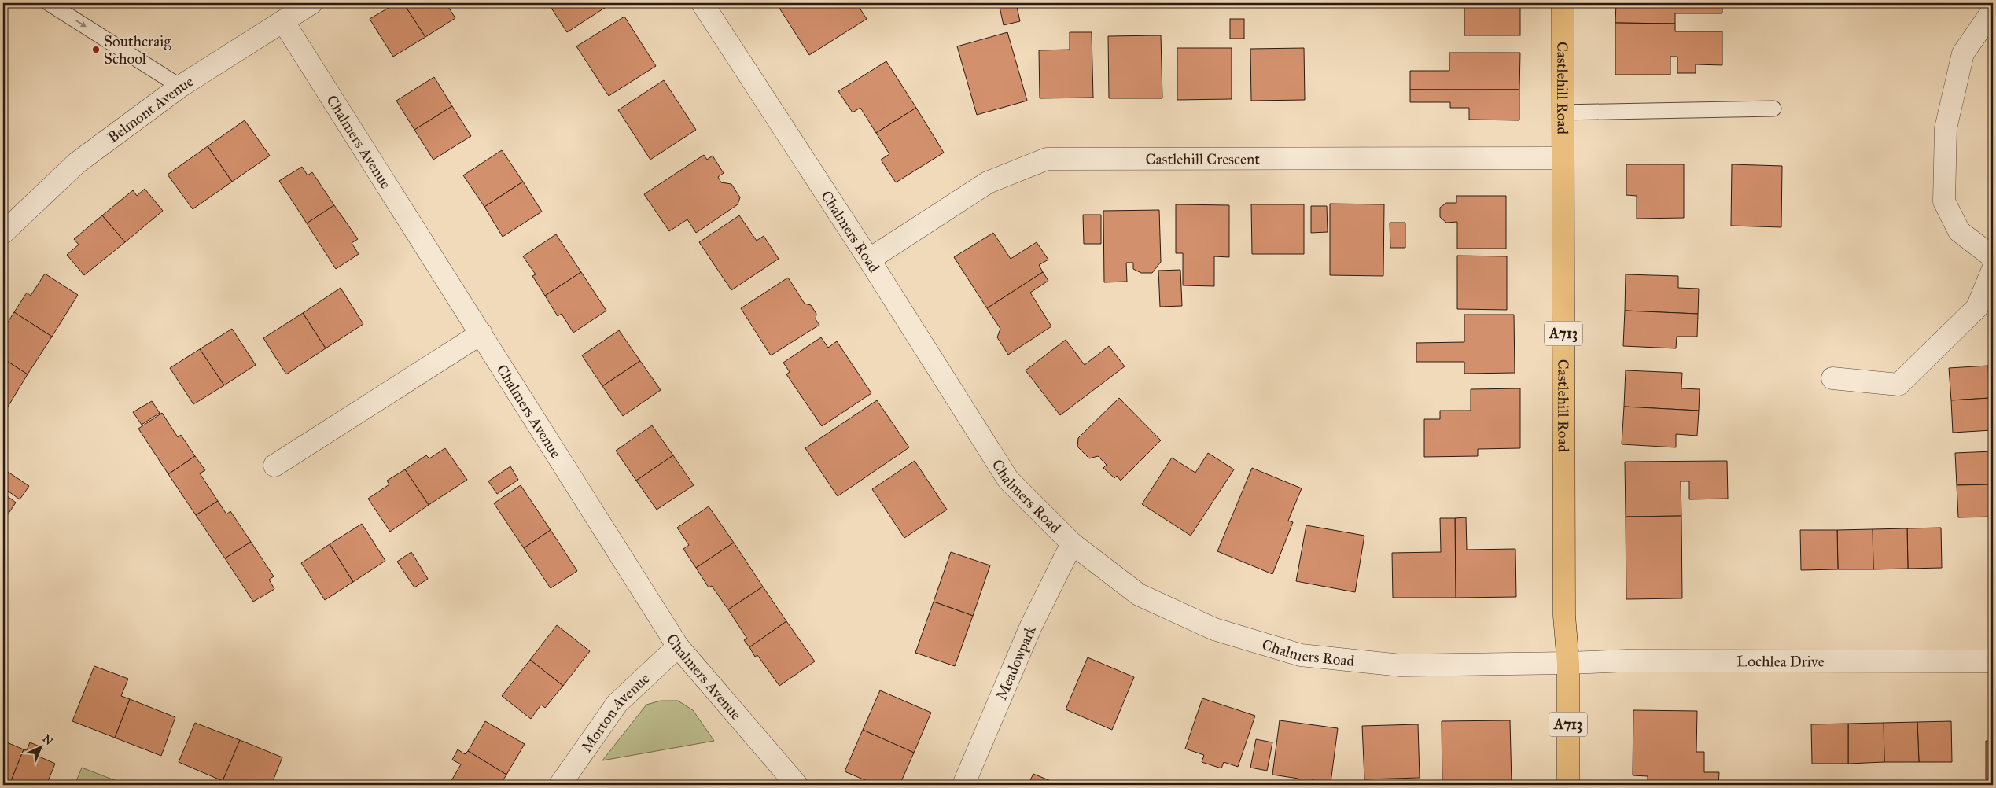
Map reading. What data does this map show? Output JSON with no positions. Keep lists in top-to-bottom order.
{
  "streets": {
    "main road": ["Castlehill Road", "A713"],
    "street": [
      "Belmont Avenue",
      "Chalmers Avenue",
      "Castlehill Crescent",
      "Chalmers Road",
      "Lochlea Drive",
      "Meadowpark",
      "Morton Avenue"
    ]
  },
  "crossings": [
    ["Castlehill Road", "Castlehill Crescent"],
    ["Castlehill Road", "Chalmers Road"],
    ["Castlehill Road", "Lochlea Drive"],
    ["Belmont Avenue", "Chalmers Avenue"],
    ["Chalmers Avenue", "Morton Avenue"],
    ["Castlehill Crescent", "Chalmers Road"],
    ["Chalmers Road", "Lochlea Drive"],
    ["Chalmers Road", "Meadowpark"]
  ],
  "places": ["Southcraig School"],
  "north": "top right"
}
